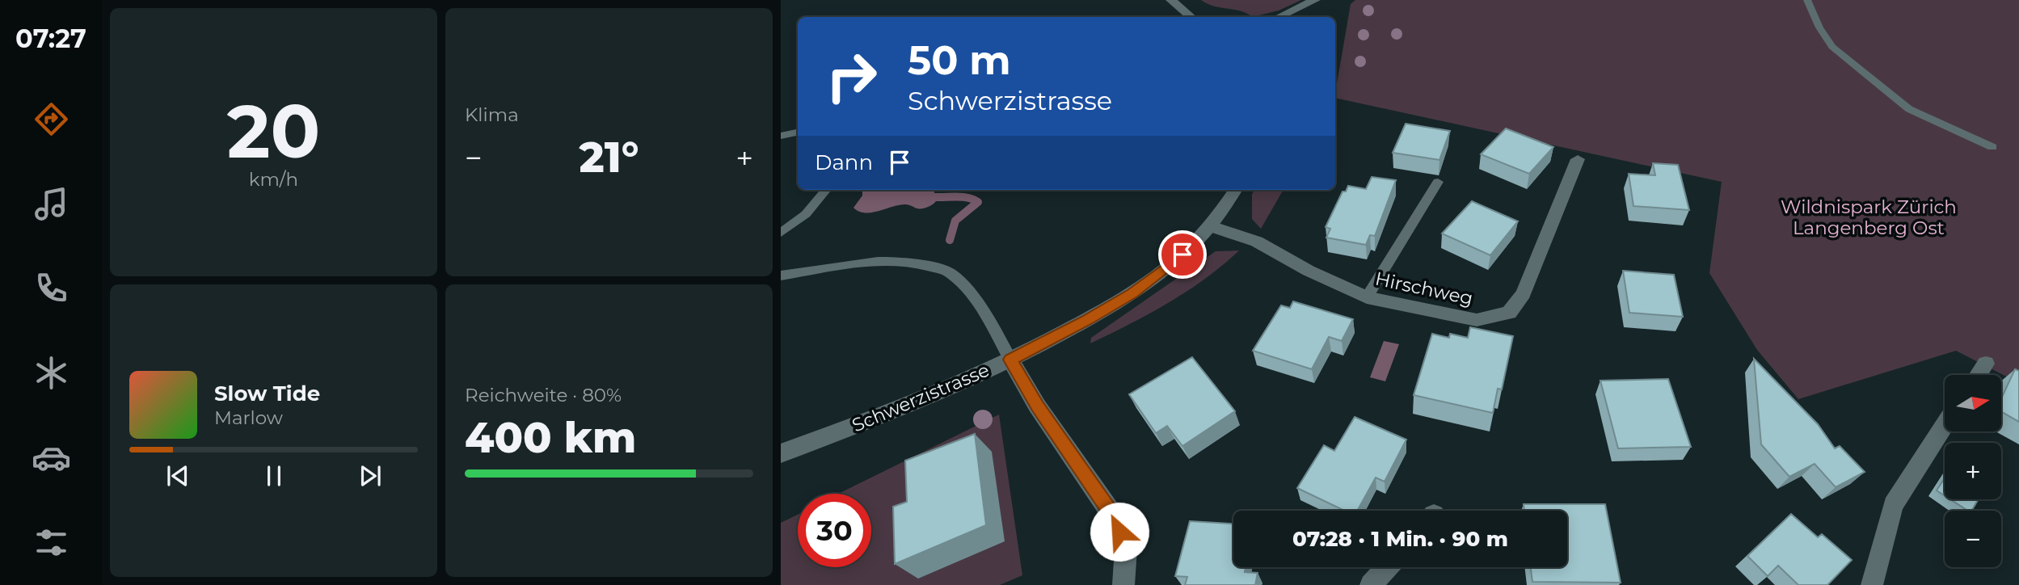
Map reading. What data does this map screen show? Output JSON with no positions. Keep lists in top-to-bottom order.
{
  "streets": {
    "street": ["Hirschweg", "Schwerzistrasse"]
  },
  "crossings": [
    ["Hirschweg", "Schwerzistrasse"]
  ],
  "parks": ["Wildnispark Zürich Langenberg Ost"],
  "north": "right",
  "page": {
    "tabs": "07:27",
    "tile": [
      ["20", "km/h"],
      "Klima",
      ["Reichweite · 80%", "400 km"]
    ],
    "turn": ["50 m", "Schwerzistrasse"],
    "heat": ["−", "21°", "+"],
    "then": "Dann",
    "song": ["Slow Tide", "Marlow"],
    "map_buttons": ["+", "−"],
    "limit": "30",
    "trip": "07:28 · 1 Min. · 90 m"
  }
}
